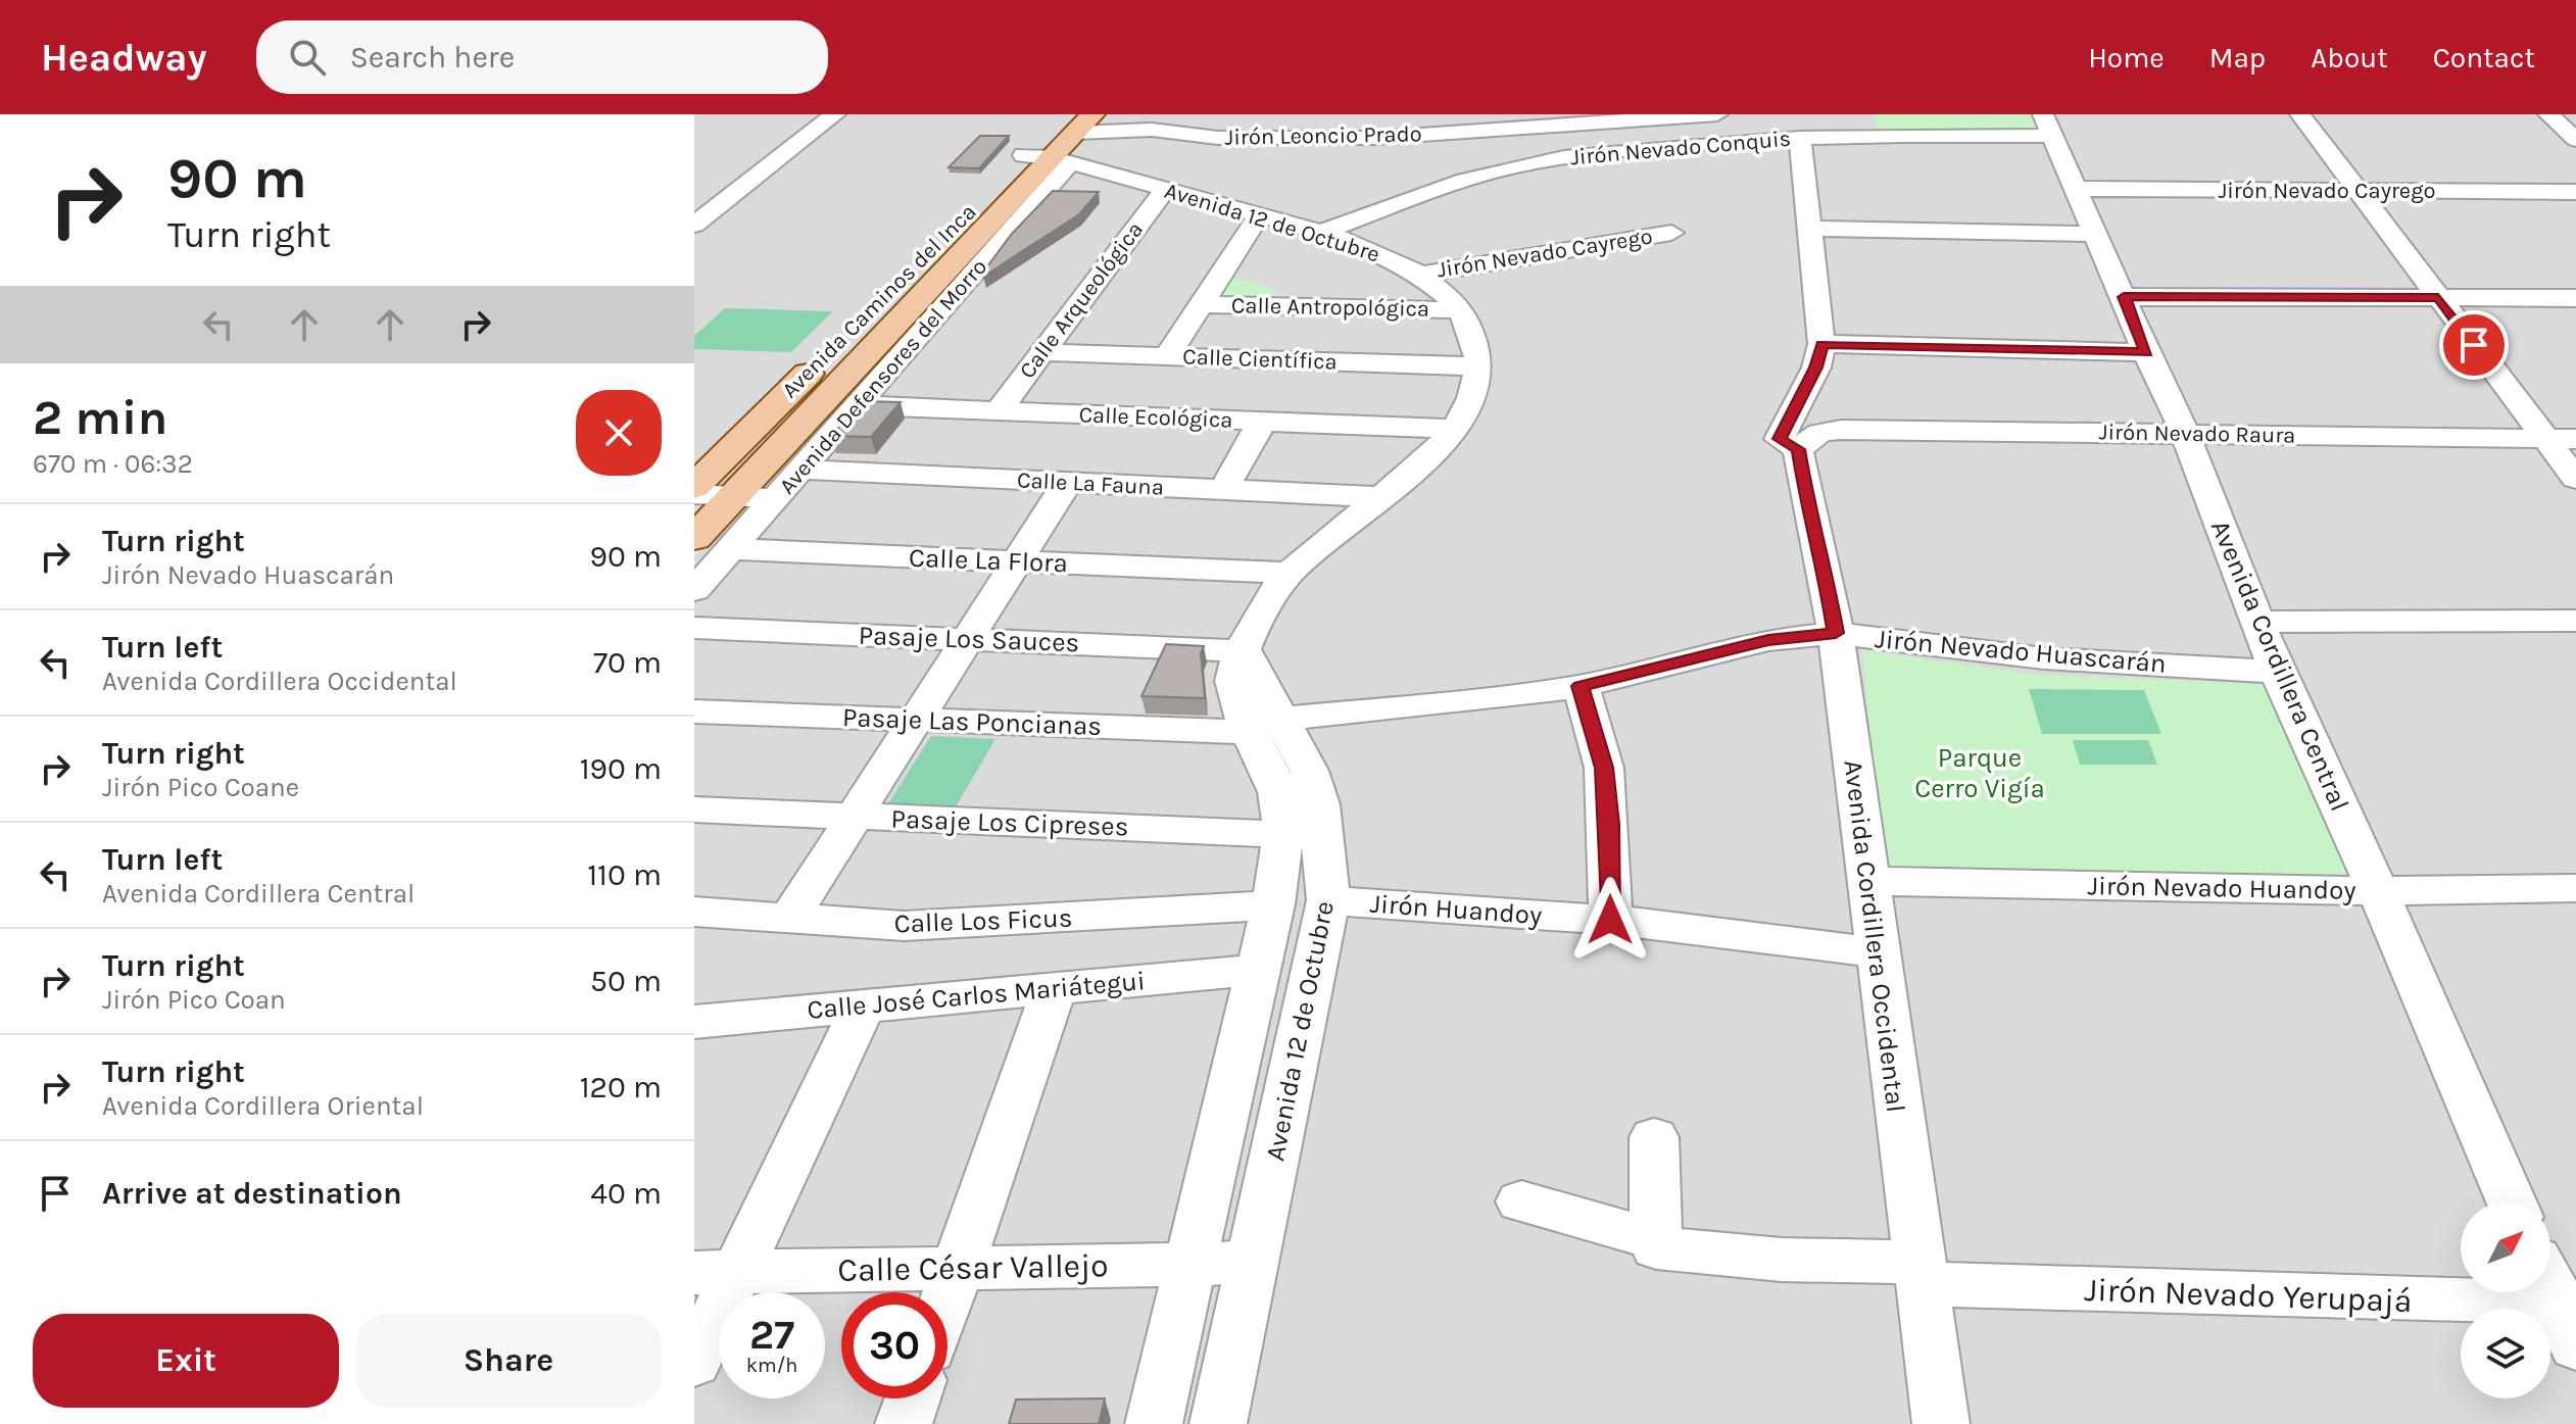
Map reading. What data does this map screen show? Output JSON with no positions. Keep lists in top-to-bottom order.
{
  "streets": {
    "main road": ["Avenida Caminos del Inca"],
    "street": [
      "Jirón Leoncio Prado",
      "Jirón Nevado Conquis",
      "Jirón Nevado Cayrego",
      "Avenida 12 de Octubre",
      "Calle Arqueológica",
      "Calle Antropológica",
      "Calle Científica",
      "Avenida Defensores del Morro",
      "Calle Ecológica",
      "Jirón Nevado Raura",
      "Calle La Fauna",
      "Calle La Flora",
      "Pasaje Los Sauces",
      "Jirón Nevado Huascarán",
      "Avenida Cordillera Central",
      "Pasaje Las Poncianas",
      "Pasaje Los Cipreses",
      "Jirón Nevado Huandoy",
      "Jirón Huandoy",
      "Calle Los Ficus",
      "Avenida Cordillera Occidental",
      "Calle José Carlos Mariátegui",
      "Calle César Vallejo",
      "Jirón Nevado Yerupajá"
    ]
  },
  "crossings": [
    ["Jirón Leoncio Prado", "Avenida Caminos del Inca"],
    ["Jirón Nevado Conquis", "Avenida 12 de Octubre"],
    ["Jirón Nevado Conquis", "Avenida Cordillera Central"],
    ["Jirón Nevado Conquis", "Avenida Cordillera Occidental"],
    ["Jirón Nevado Cayrego", "Avenida 12 de Octubre"],
    ["Jirón Nevado Cayrego", "Avenida Cordillera Central"],
    ["Avenida 12 de Octubre", "Calle Arqueológica"],
    ["Avenida 12 de Octubre", "Avenida Caminos del Inca"],
    ["Avenida 12 de Octubre", "Calle Antropológica"],
    ["Avenida 12 de Octubre", "Calle Científica"],
    ["Avenida 12 de Octubre", "Avenida Defensores del Morro"],
    ["Avenida 12 de Octubre", "Calle Ecológica"],
    ["Avenida 12 de Octubre", "Calle La Fauna"],
    ["Avenida 12 de Octubre", "Calle La Flora"],
    ["Avenida 12 de Octubre", "Pasaje Los Sauces"],
    ["Avenida 12 de Octubre", "Jirón Nevado Huascarán"],
    ["Avenida 12 de Octubre", "Pasaje Las Poncianas"],
    ["Avenida 12 de Octubre", "Pasaje Los Cipreses"],
    ["Avenida 12 de Octubre", "Jirón Huandoy"],
    ["Avenida 12 de Octubre", "Calle Los Ficus"],
    ["Avenida 12 de Octubre", "Calle José Carlos Mariátegui"],
    ["Avenida 12 de Octubre", "Calle César Vallejo"],
    ["Calle Arqueológica", "Calle Científica"],
    ["Calle Arqueológica", "Calle Ecológica"],
    ["Avenida Caminos del Inca", "Avenida Defensores del Morro"],
    ["Avenida Defensores del Morro", "Calle Ecológica"],
    ["Avenida Defensores del Morro", "Calle La Fauna"],
    ["Avenida Defensores del Morro", "Calle La Flora"],
    ["Jirón Nevado Raura", "Avenida Cordillera Central"],
    ["Jirón Nevado Raura", "Avenida Cordillera Occidental"],
    ["Jirón Nevado Huascarán", "Avenida Cordillera Central"],
    ["Jirón Nevado Huascarán", "Pasaje Las Poncianas"],
    ["Jirón Nevado Huascarán", "Avenida Cordillera Occidental"],
    ["Avenida Cordillera Central", "Jirón Nevado Huandoy"],
    ["Jirón Nevado Huandoy", "Avenida Cordillera Occidental"],
    ["Jirón Huandoy", "Avenida Cordillera Occidental"],
    ["Avenida Cordillera Occidental", "Jirón Nevado Yerupajá"]
  ],
  "parks": ["Parque Cerro Vigía"],
  "north": "top right",
  "page": {
    "header": "Headway",
    "search": "Search here",
    "nav": [
      "Home",
      "Map",
      "About",
      "Contact"
    ],
    "turn": ["90 m", "Turn right"],
    "heading": ["2 min", "670 m · 06:32"],
    "list": [
      {
        "name": "Turn right",
        "note": "Jirón Nevado Huascarán",
        "value": "90 m"
      },
      {
        "name": "Turn left",
        "note": "Avenida Cordillera Occidental",
        "value": "70 m"
      },
      {
        "name": "Turn right",
        "note": "Jirón Pico Coane",
        "value": "190 m"
      },
      {
        "name": "Turn left",
        "note": "Avenida Cordillera Central",
        "value": "110 m"
      },
      {
        "name": "Turn right",
        "note": "Jirón Pico Coan",
        "value": "50 m"
      },
      {
        "name": "Turn right",
        "note": "Avenida Cordillera Oriental",
        "value": "120 m"
      },
      {
        "name": "Arrive at destination",
        "value": "40 m"
      }
    ],
    "speed": "27 km/h",
    "limit": "30",
    "buttons": ["Exit", "Share"]
  }
}
